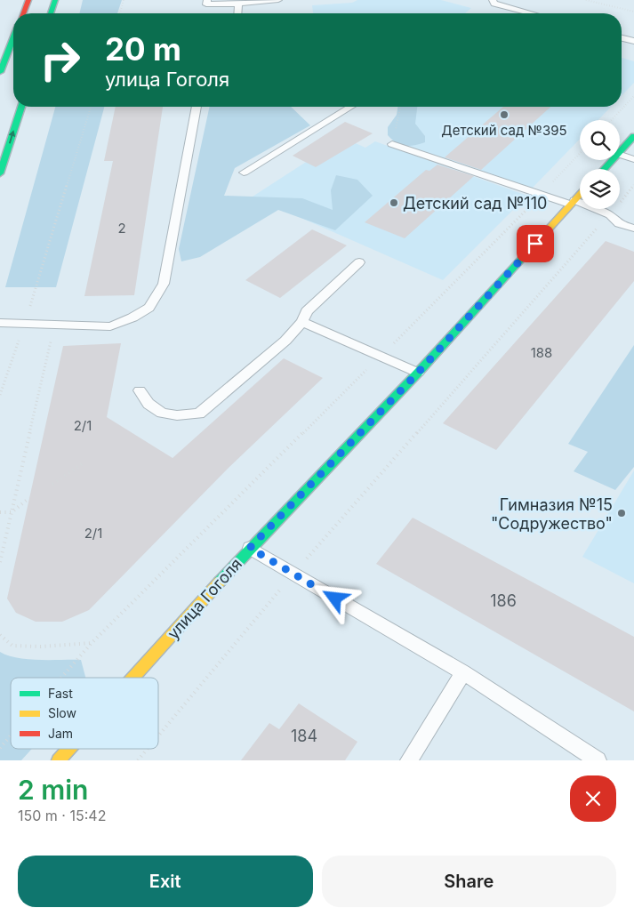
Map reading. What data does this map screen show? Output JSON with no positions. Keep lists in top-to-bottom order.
{
  "streets": {
    "street": ["улица Гоголя"]
  },
  "places": ["Детский сад №395", "Детский сад №110", "Гимназия №15 \"Содружество\""],
  "house_numbers": [
    "2",
    "188",
    "2/1",
    "2/1",
    "186",
    "184"
  ],
  "legend": ["Fast", "Slow", "Jam"],
  "page": {
    "turn": ["20 m", "улица Гоголя"],
    "heading": ["2 min", "150 m · 15:42"],
    "buttons": ["Exit", "Share"]
  }
}
